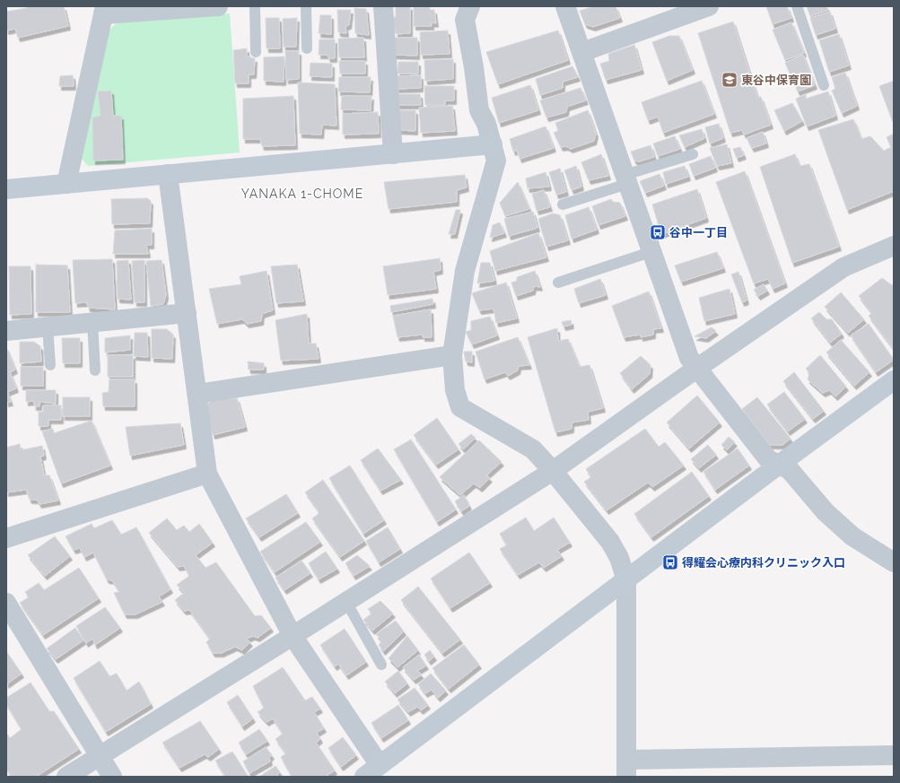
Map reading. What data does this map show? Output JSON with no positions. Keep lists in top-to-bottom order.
{
  "districts": ["YANAKA 1-CHOME"],
  "places": {
    "school or university": ["東谷中保育園"],
    "bus stop": ["谷中一丁目", "得耀会心療内科クリニック入口"]
  }
}
